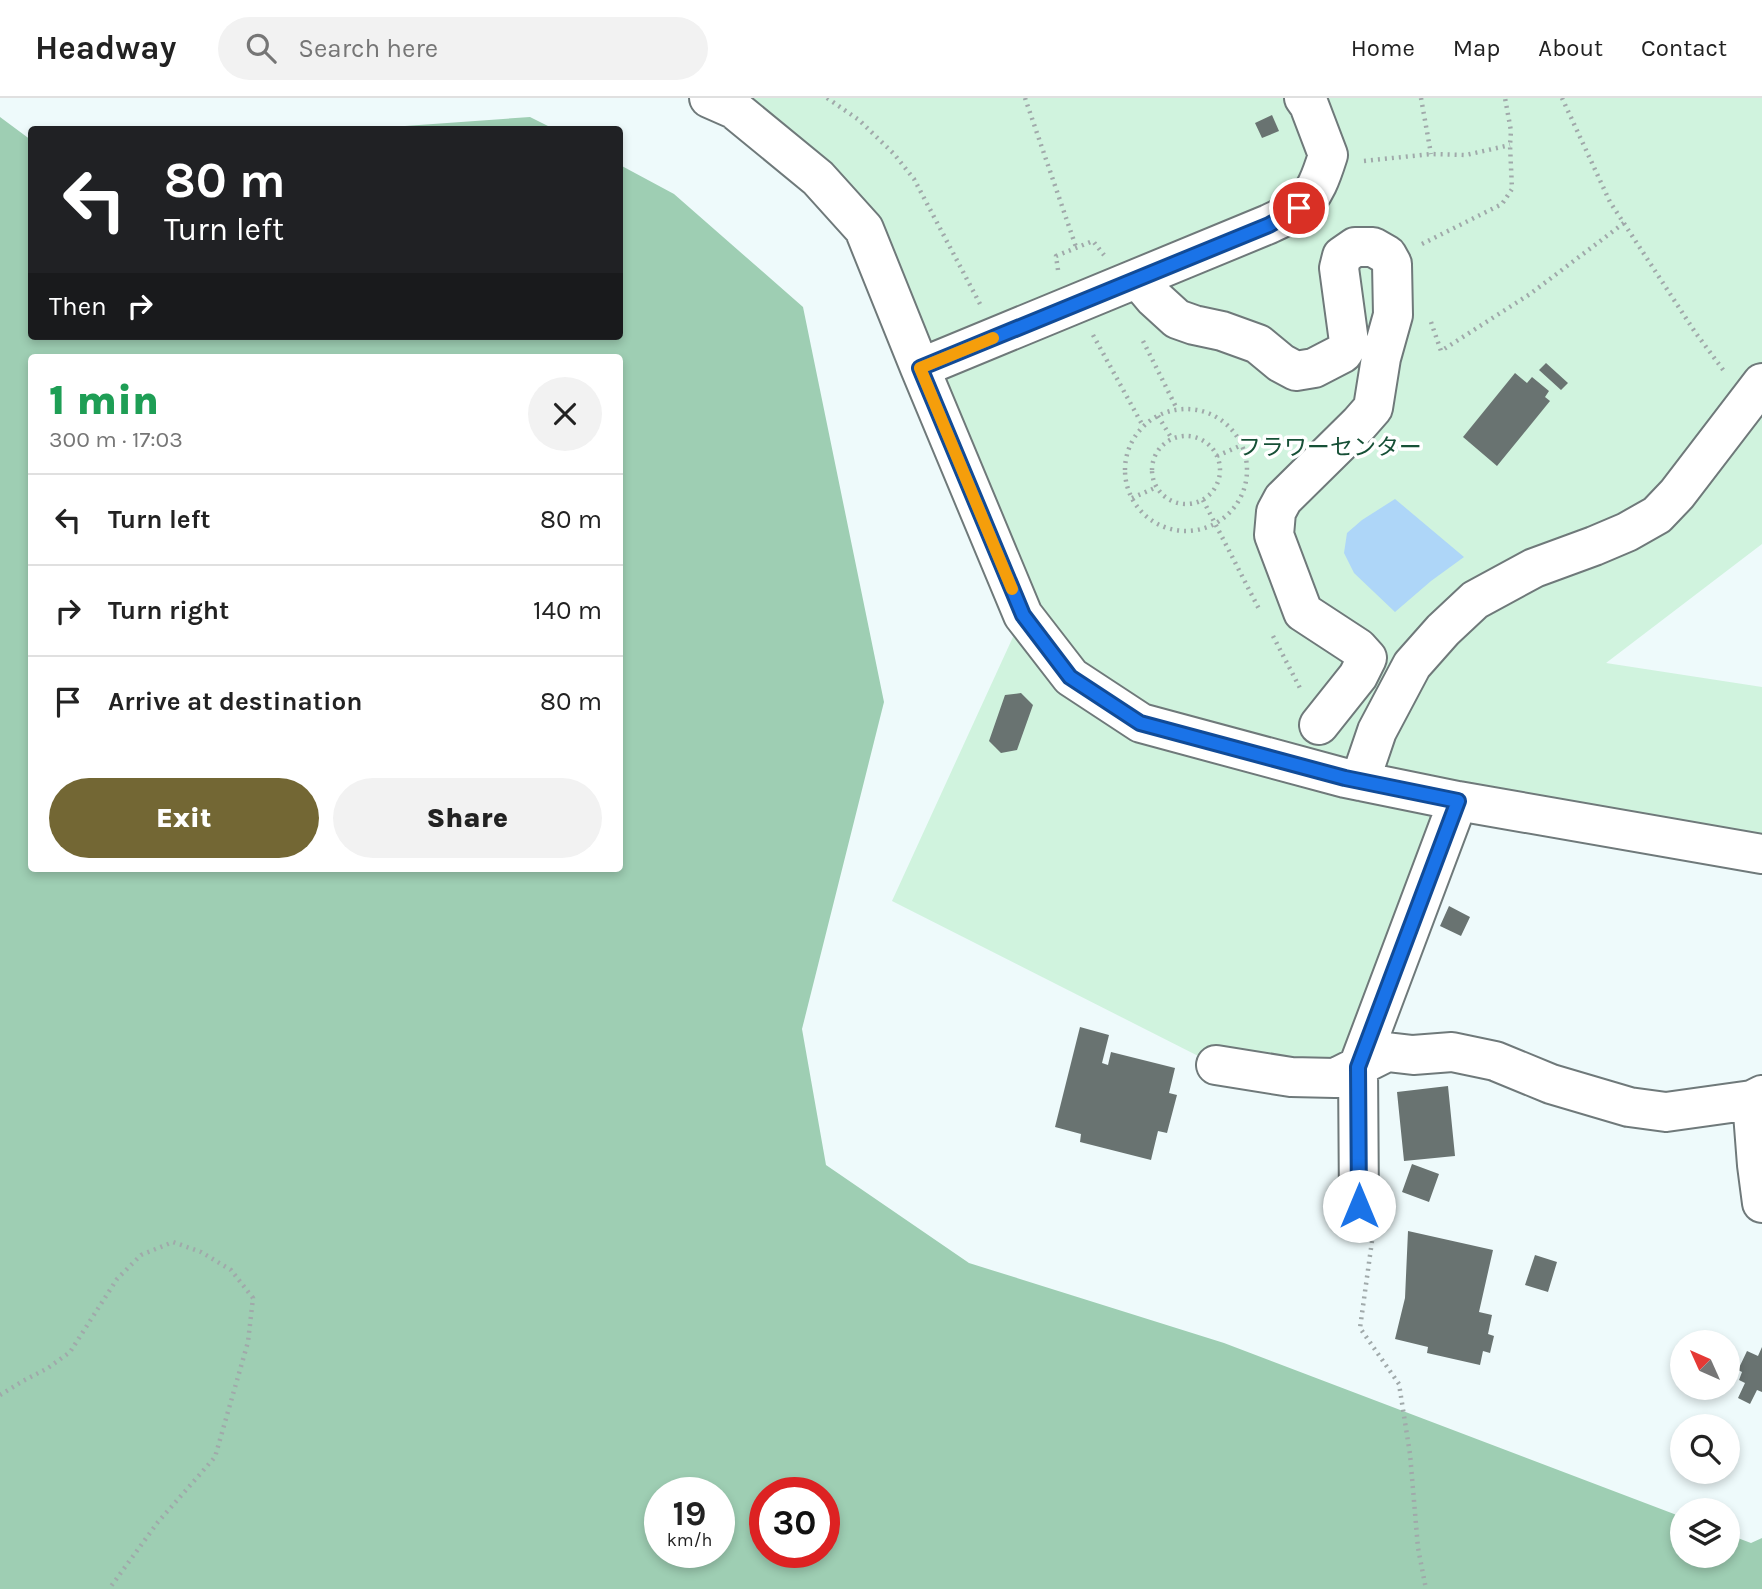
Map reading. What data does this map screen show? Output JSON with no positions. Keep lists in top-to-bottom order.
{
  "parks": ["フラワーセンター"],
  "north": "top left",
  "page": {
    "header": "Headway",
    "search": "Search here",
    "nav": [
      "Home",
      "Map",
      "About",
      "Contact"
    ],
    "turn": ["80 m", "Turn left"],
    "then": "Then",
    "heading": ["1 min", "300 m · 17:03"],
    "list": [
      {
        "name": "Turn left",
        "value": "80 m"
      },
      {
        "name": "Turn right",
        "value": "140 m"
      },
      {
        "name": "Arrive at destination",
        "value": "80 m"
      }
    ],
    "buttons": ["Exit", "Share"],
    "speed": "19 km/h",
    "limit": "30"
  }
}
